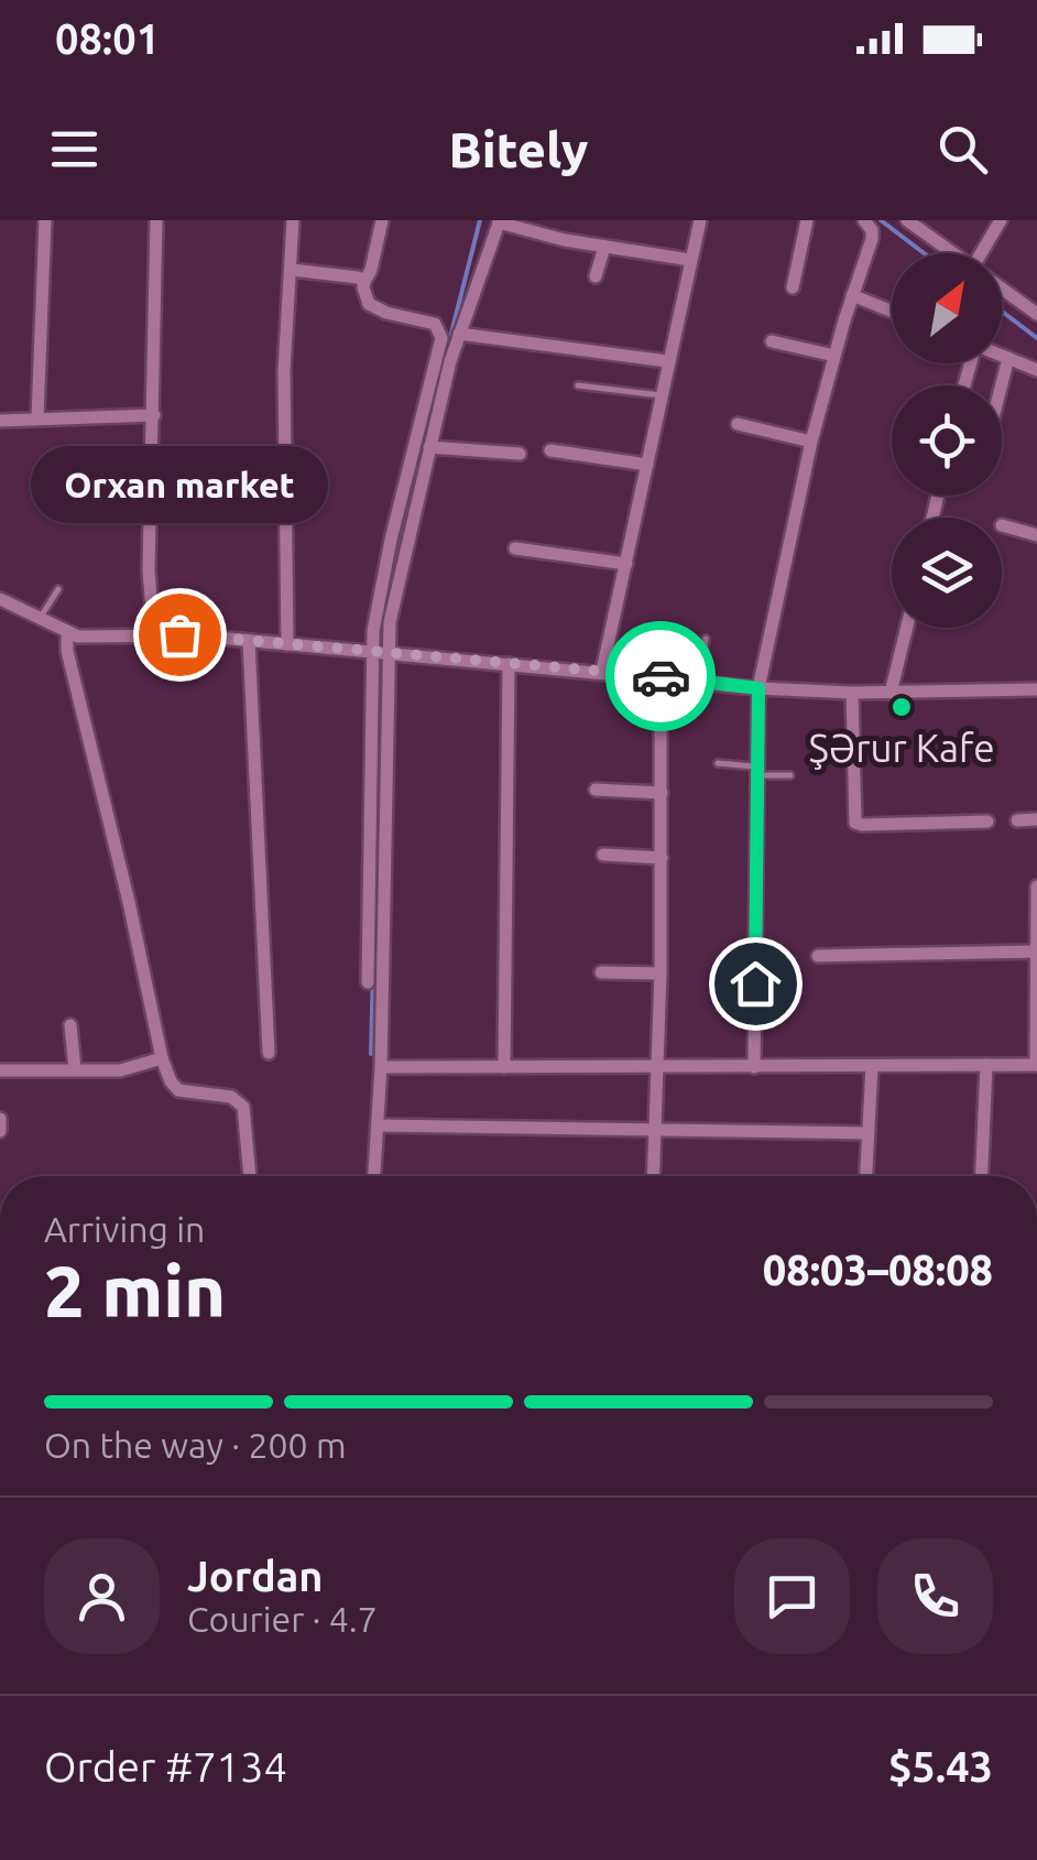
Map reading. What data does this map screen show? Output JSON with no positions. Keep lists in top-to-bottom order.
{
  "places": ["Orxan market", "Şərur Kafe"],
  "north": "top right",
  "page": {
    "status": "08:01",
    "header": "Bitely",
    "bubble": "Orxan market",
    "heading": ["2 min", "Arriving in", "08:03–08:08"],
    "panel": [
      "Jordan",
      "Courier · 4.7",
      "Order #7134",
      "$5.43"
    ],
    "bar": "On the way · 200 m"
  }
}
